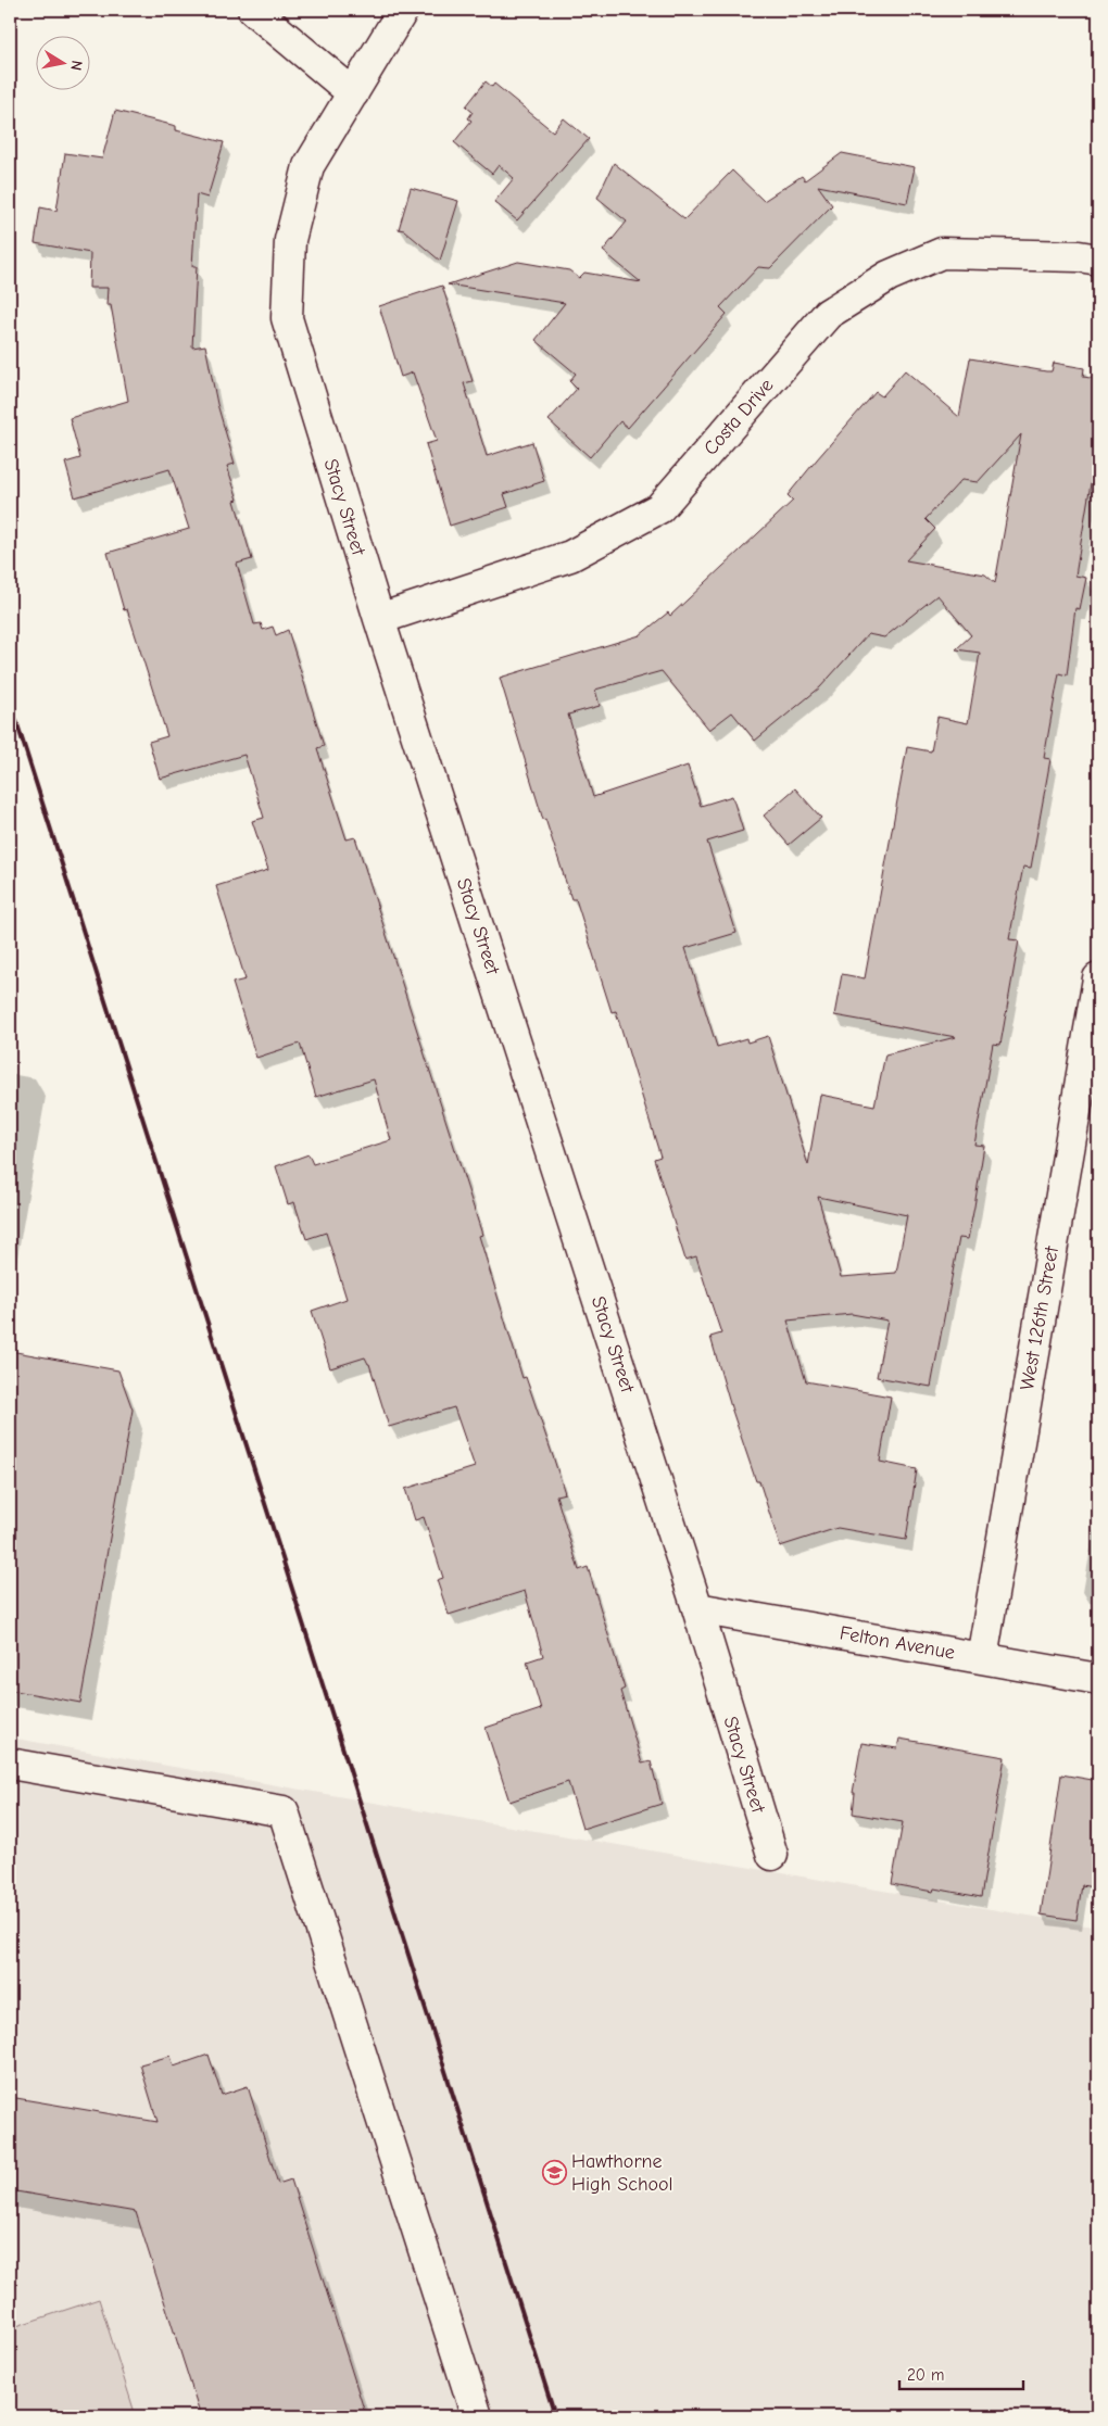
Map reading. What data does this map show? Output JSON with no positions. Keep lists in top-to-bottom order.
{
  "streets": {
    "street": [
      "Costa Drive",
      "Stacy Street",
      "West 126th Street",
      "Felton Avenue"
    ]
  },
  "crossings": [
    ["Costa Drive", "Stacy Street"],
    ["Stacy Street", "Felton Avenue"],
    ["West 126th Street", "Felton Avenue"]
  ],
  "places": {
    "school or university": ["Hawthorne High School"]
  },
  "scale_bar": "20 m",
  "north": "right"
}
